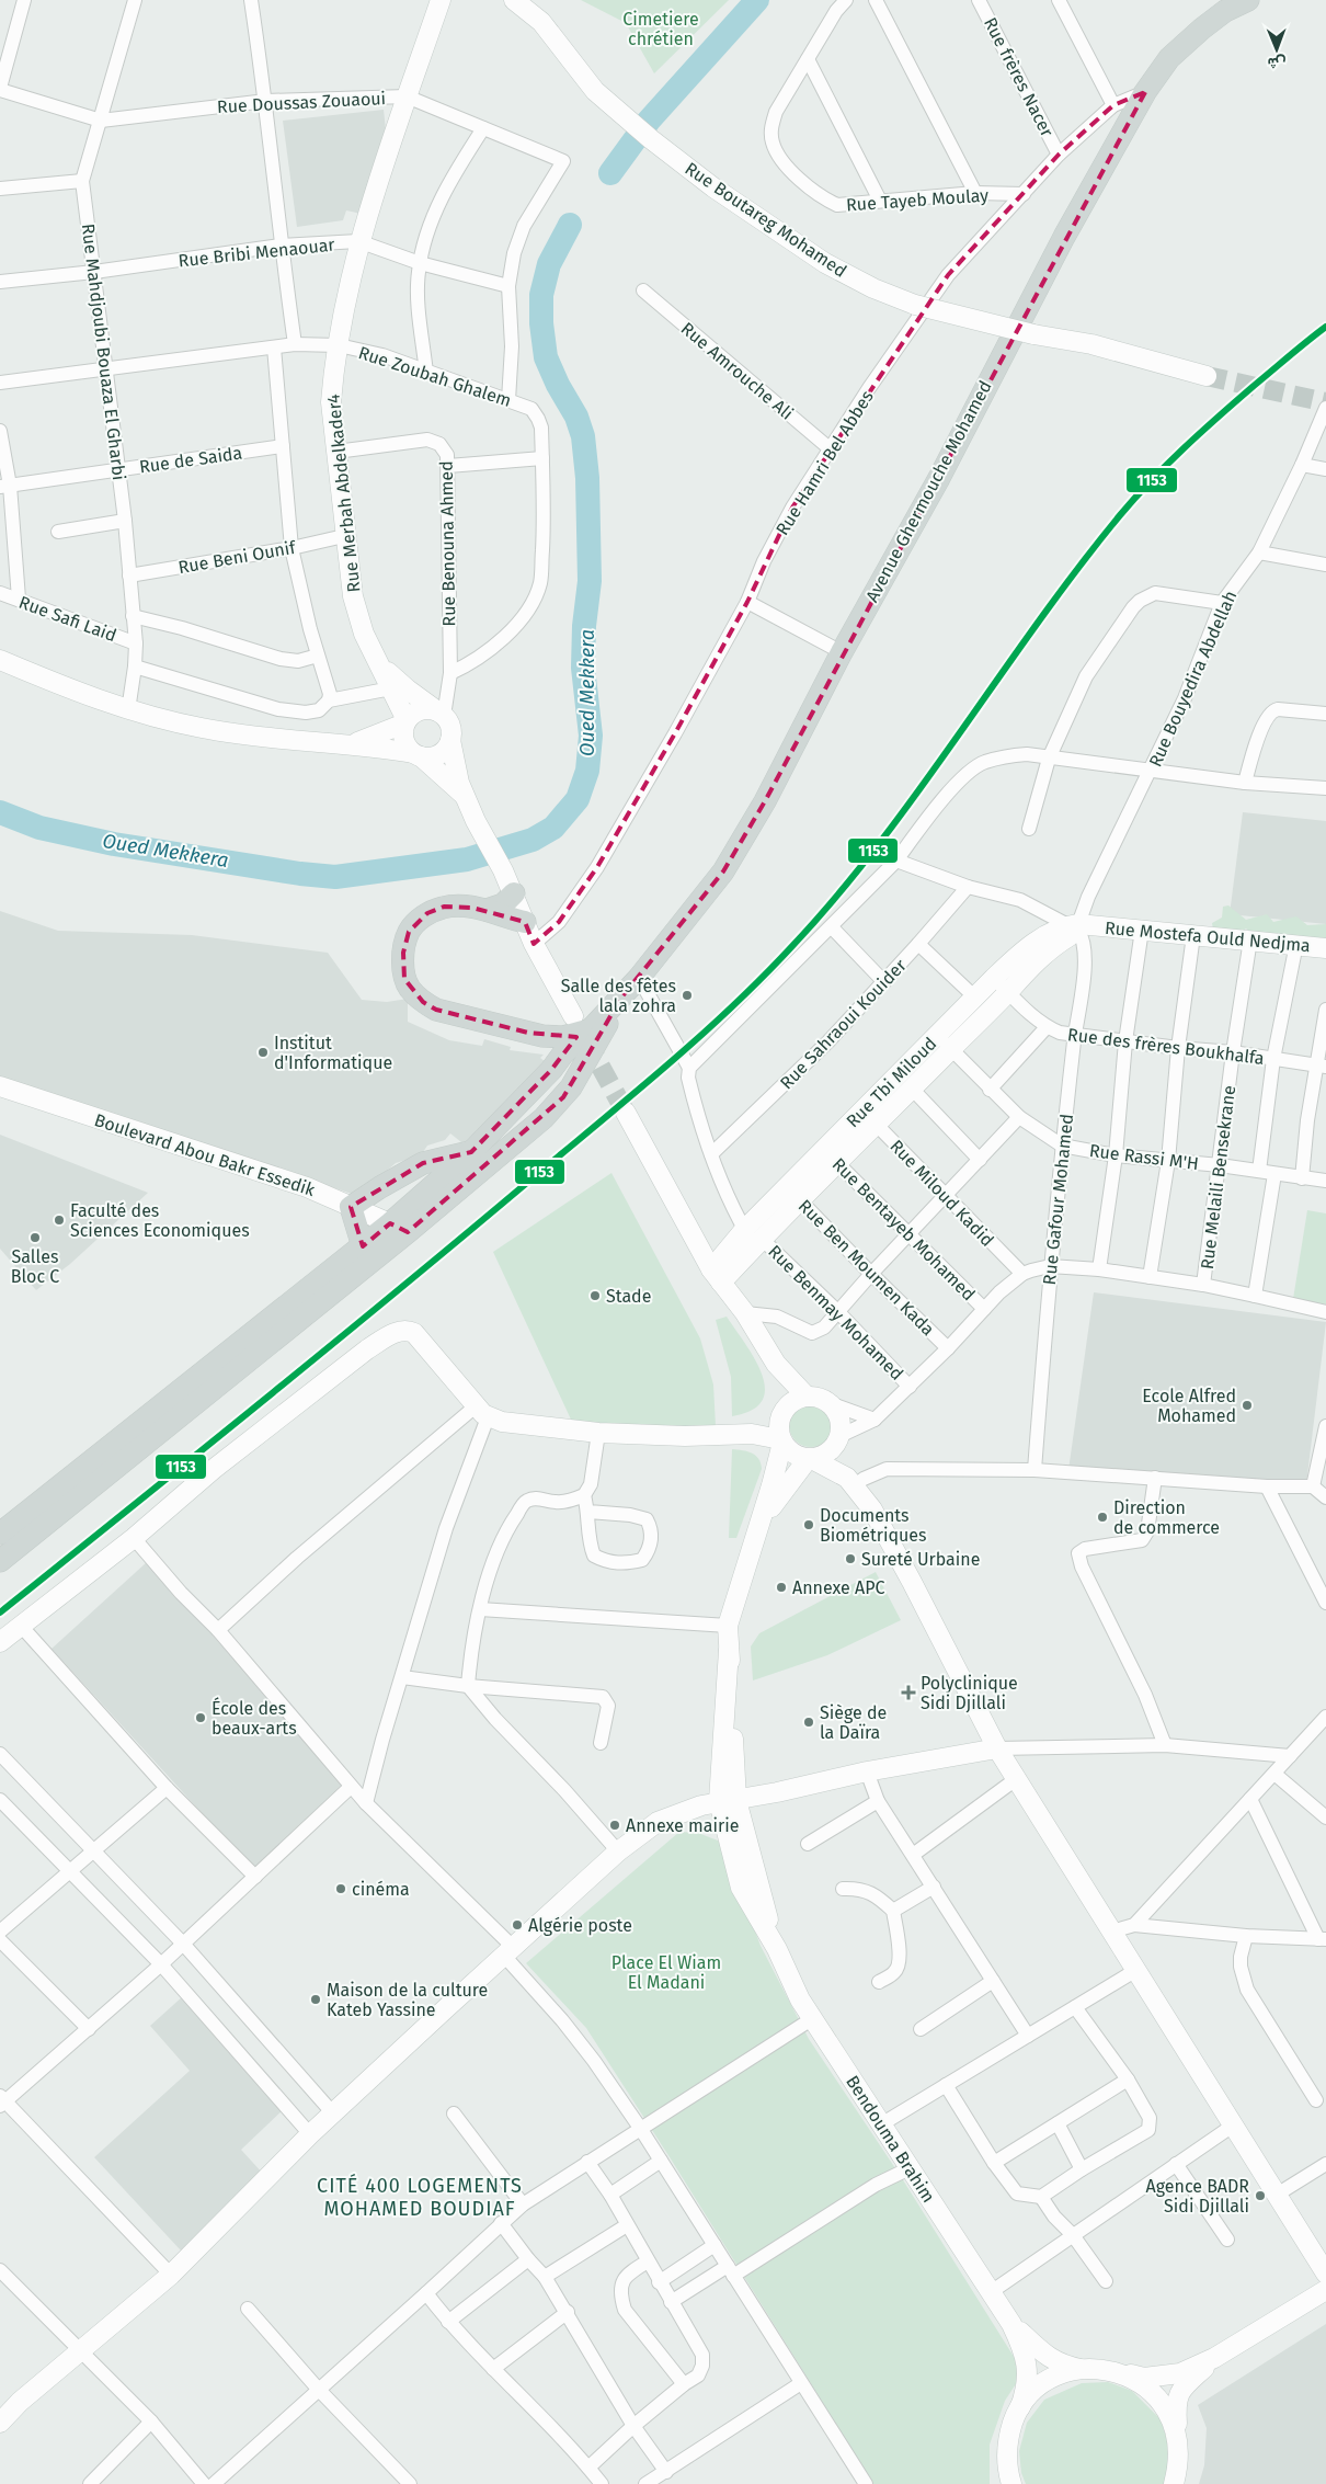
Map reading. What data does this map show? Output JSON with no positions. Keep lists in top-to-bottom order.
{
  "streets": {
    "main road": [
      "Rue Boutareg Mohamed",
      "Avenue Ghermouche Mohamed",
      "Rue Merbah Abdelkader4",
      "Rue Mostefa Ould Nedjma",
      "Rue Tbi Miloud",
      "Boulevard Abou Bakr Essedik",
      "Bendouma Brahim"
    ],
    "street": [
      "Rue frères Nacer",
      "Rue Doussas Zouaoui",
      "Rue Tayeb Moulay",
      "Rue Bribi Menaouar",
      "Rue Mahdjoubi Bouaza El Gharbi",
      "Rue Amrouche Ali",
      "Rue Zoubah Ghalem",
      "Rue de Saida",
      "Rue Hamri Bel Abbes",
      "Rue Benouna Ahmed",
      "Rue Beni Ounif",
      "Rue Safi Laid",
      "Rue Bouyedira Abdellah",
      "Rue Sahraoui Kouider",
      "Rue des frères Boukhalfa",
      "Rue Rassi M'H",
      "Rue Melaili Bensekrane",
      "Rue Miloud Kadid",
      "Rue Gafour Mohamed",
      "Rue Bentayeb Mohamed",
      "Rue Ben Moumen Kada",
      "Rue Benmay Mohamed"
    ]
  },
  "crossings": [
    ["Rue frères Nacer", "Rue Hamri Bel Abbes"],
    ["Rue Doussas Zouaoui", "Rue Bribi Menaouar"],
    ["Rue Doussas Zouaoui", "Rue Mahdjoubi Bouaza El Gharbi"],
    ["Rue Doussas Zouaoui", "Rue Merbah Abdelkader4"],
    ["Rue Tayeb Moulay", "Rue Hamri Bel Abbes"],
    ["Rue Bribi Menaouar", "Rue Mahdjoubi Bouaza El Gharbi"],
    ["Rue Bribi Menaouar", "Rue Merbah Abdelkader4"],
    ["Rue Mahdjoubi Bouaza El Gharbi", "Rue Zoubah Ghalem"],
    ["Rue Mahdjoubi Bouaza El Gharbi", "Rue de Saida"],
    ["Rue Mahdjoubi Bouaza El Gharbi", "Rue Beni Ounif"],
    ["Rue Mahdjoubi Bouaza El Gharbi", "Rue Safi Laid"],
    ["Rue Amrouche Ali", "Rue Hamri Bel Abbes"],
    ["Rue Zoubah Ghalem", "Rue Merbah Abdelkader4"],
    ["Rue Zoubah Ghalem", "Rue Benouna Ahmed"],
    ["Rue Hamri Bel Abbes", "Avenue Ghermouche Mohamed"],
    ["Rue Merbah Abdelkader4", "Rue Benouna Ahmed"],
    ["Rue Merbah Abdelkader4", "Rue Beni Ounif"],
    ["Rue Bouyedira Abdellah", "Rue Mostefa Ould Nedjma"],
    ["Rue Bouyedira Abdellah", "Rue Tbi Miloud"],
    ["Rue Bouyedira Abdellah", "Rue Gafour Mohamed"],
    ["Rue Mostefa Ould Nedjma", "Rue Tbi Miloud"],
    ["Rue Mostefa Ould Nedjma", "Rue Melaili Bensekrane"],
    ["Rue Mostefa Ould Nedjma", "Rue Gafour Mohamed"],
    ["Rue Sahraoui Kouider", "Rue Benmay Mohamed"],
    ["Rue des frères Boukhalfa", "Rue Tbi Miloud"],
    ["Rue des frères Boukhalfa", "Rue Melaili Bensekrane"],
    ["Rue des frères Boukhalfa", "Rue Gafour Mohamed"],
    ["Rue Tbi Miloud", "Rue Rassi M'H"],
    ["Rue Tbi Miloud", "Rue Miloud Kadid"],
    ["Rue Tbi Miloud", "Rue Gafour Mohamed"],
    ["Rue Tbi Miloud", "Rue Bentayeb Mohamed"],
    ["Rue Tbi Miloud", "Rue Ben Moumen Kada"],
    ["Rue Tbi Miloud", "Rue Benmay Mohamed"],
    ["Rue Rassi M'H", "Rue Melaili Bensekrane"],
    ["Rue Rassi M'H", "Rue Gafour Mohamed"]
  ],
  "districts": ["CITÉ 400 LOGEMENTS MOHAMED BOUDIAF"],
  "water": ["Oued Mekkera"],
  "parks": ["Cimetiere chrétien", "Place El Wiam El Madani"],
  "places": {
    "other": [
      "Salle des fêtes lala zohra",
      "Institut d'Informatique",
      "Faculté des Sciences Economiques",
      "Salles Bloc C",
      "Stade",
      "Ecole Alfred Mohamed",
      "Direction de commerce",
      "Documents Biométriques",
      "Sureté Urbaine",
      "Annexe APC",
      "École des beaux-arts",
      "Siège de la Daïra",
      "Annexe mairie",
      "cinéma",
      "Algérie poste",
      "Maison de la culture Kateb Yassine",
      "Agence BADR Sidi Djillali"
    ],
    "health": ["Polyclinique Sidi Djillali"]
  },
  "lines": ["transit line 1153"],
  "north": "bottom"
}
